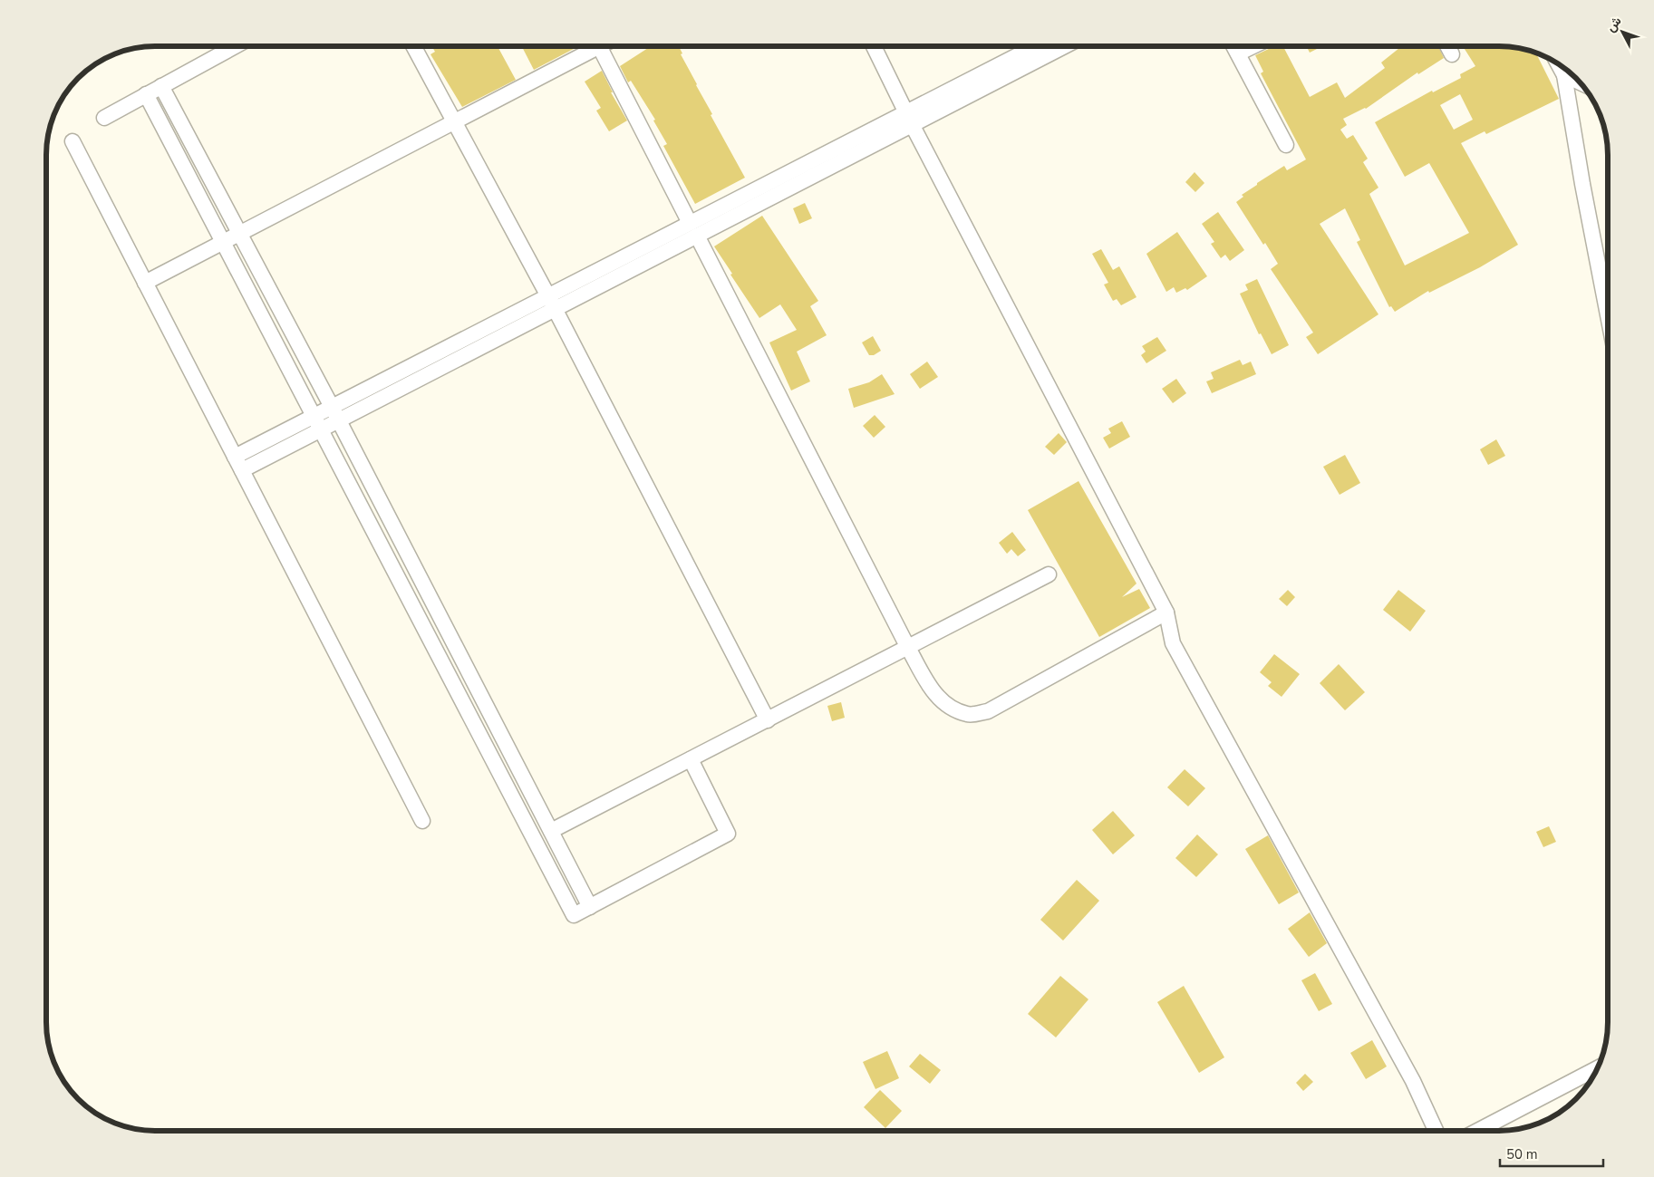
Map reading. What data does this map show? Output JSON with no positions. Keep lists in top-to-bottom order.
{
  "scale_bar": "50 m",
  "north": "top left"
}
